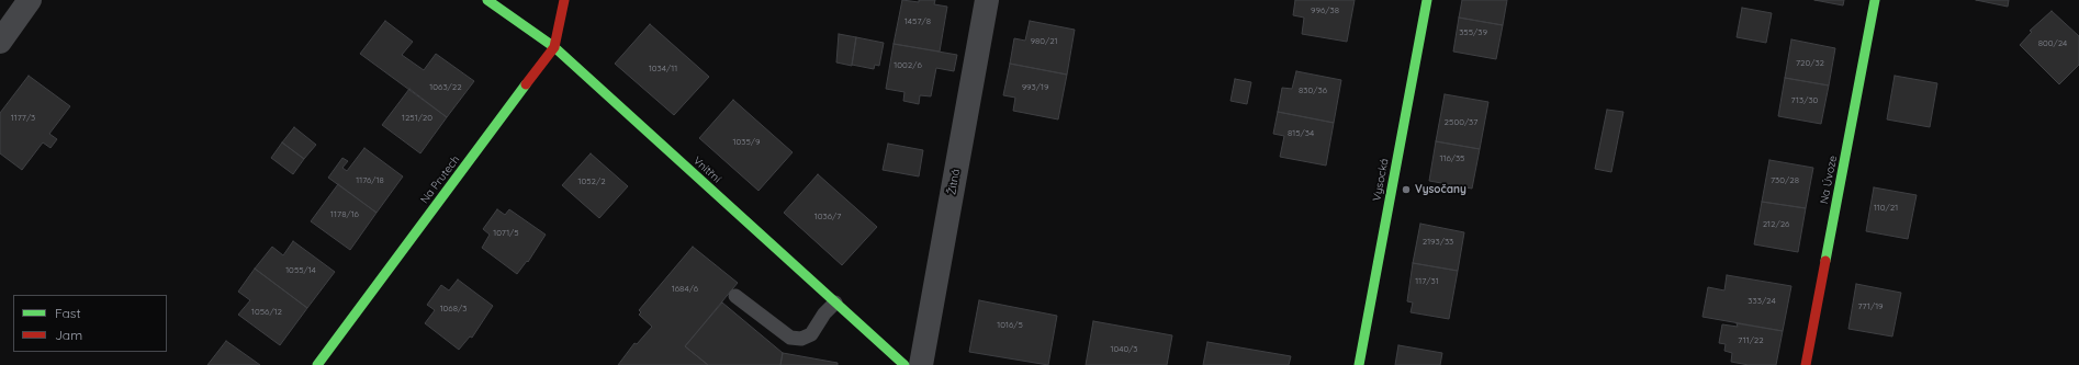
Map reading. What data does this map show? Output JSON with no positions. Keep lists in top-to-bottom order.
{
  "streets": {
    "street": [
      "Vnitřní",
      "Na Prutech",
      "Vysocká",
      "Na Úvoze",
      "Žitná"
    ]
  },
  "crossings": [
    ["Vnitřní", "Na Prutech"]
  ],
  "places": ["Vysočany"],
  "house_numbers": [
    "996/38",
    "1457/8",
    "355/39",
    "980/21",
    "800/24",
    "720/32",
    "1002/6",
    "1034/11",
    "1063/22",
    "993/19",
    "830/36",
    "713/30",
    "1177/3",
    "1251/20",
    "2500/37",
    "815/34",
    "1035/9",
    "116/35",
    "1176/18",
    "730/28",
    "1052/2",
    "110/21",
    "1178/16",
    "1036/7",
    "212/26",
    "1071/5",
    "2193/33",
    "1055/14",
    "117/31",
    "1684/6",
    "333/24",
    "771/19",
    "1068/3",
    "1056/12",
    "1016/5",
    "711/22",
    "1040/3"
  ],
  "legend": ["Fast", "Jam"]
}
